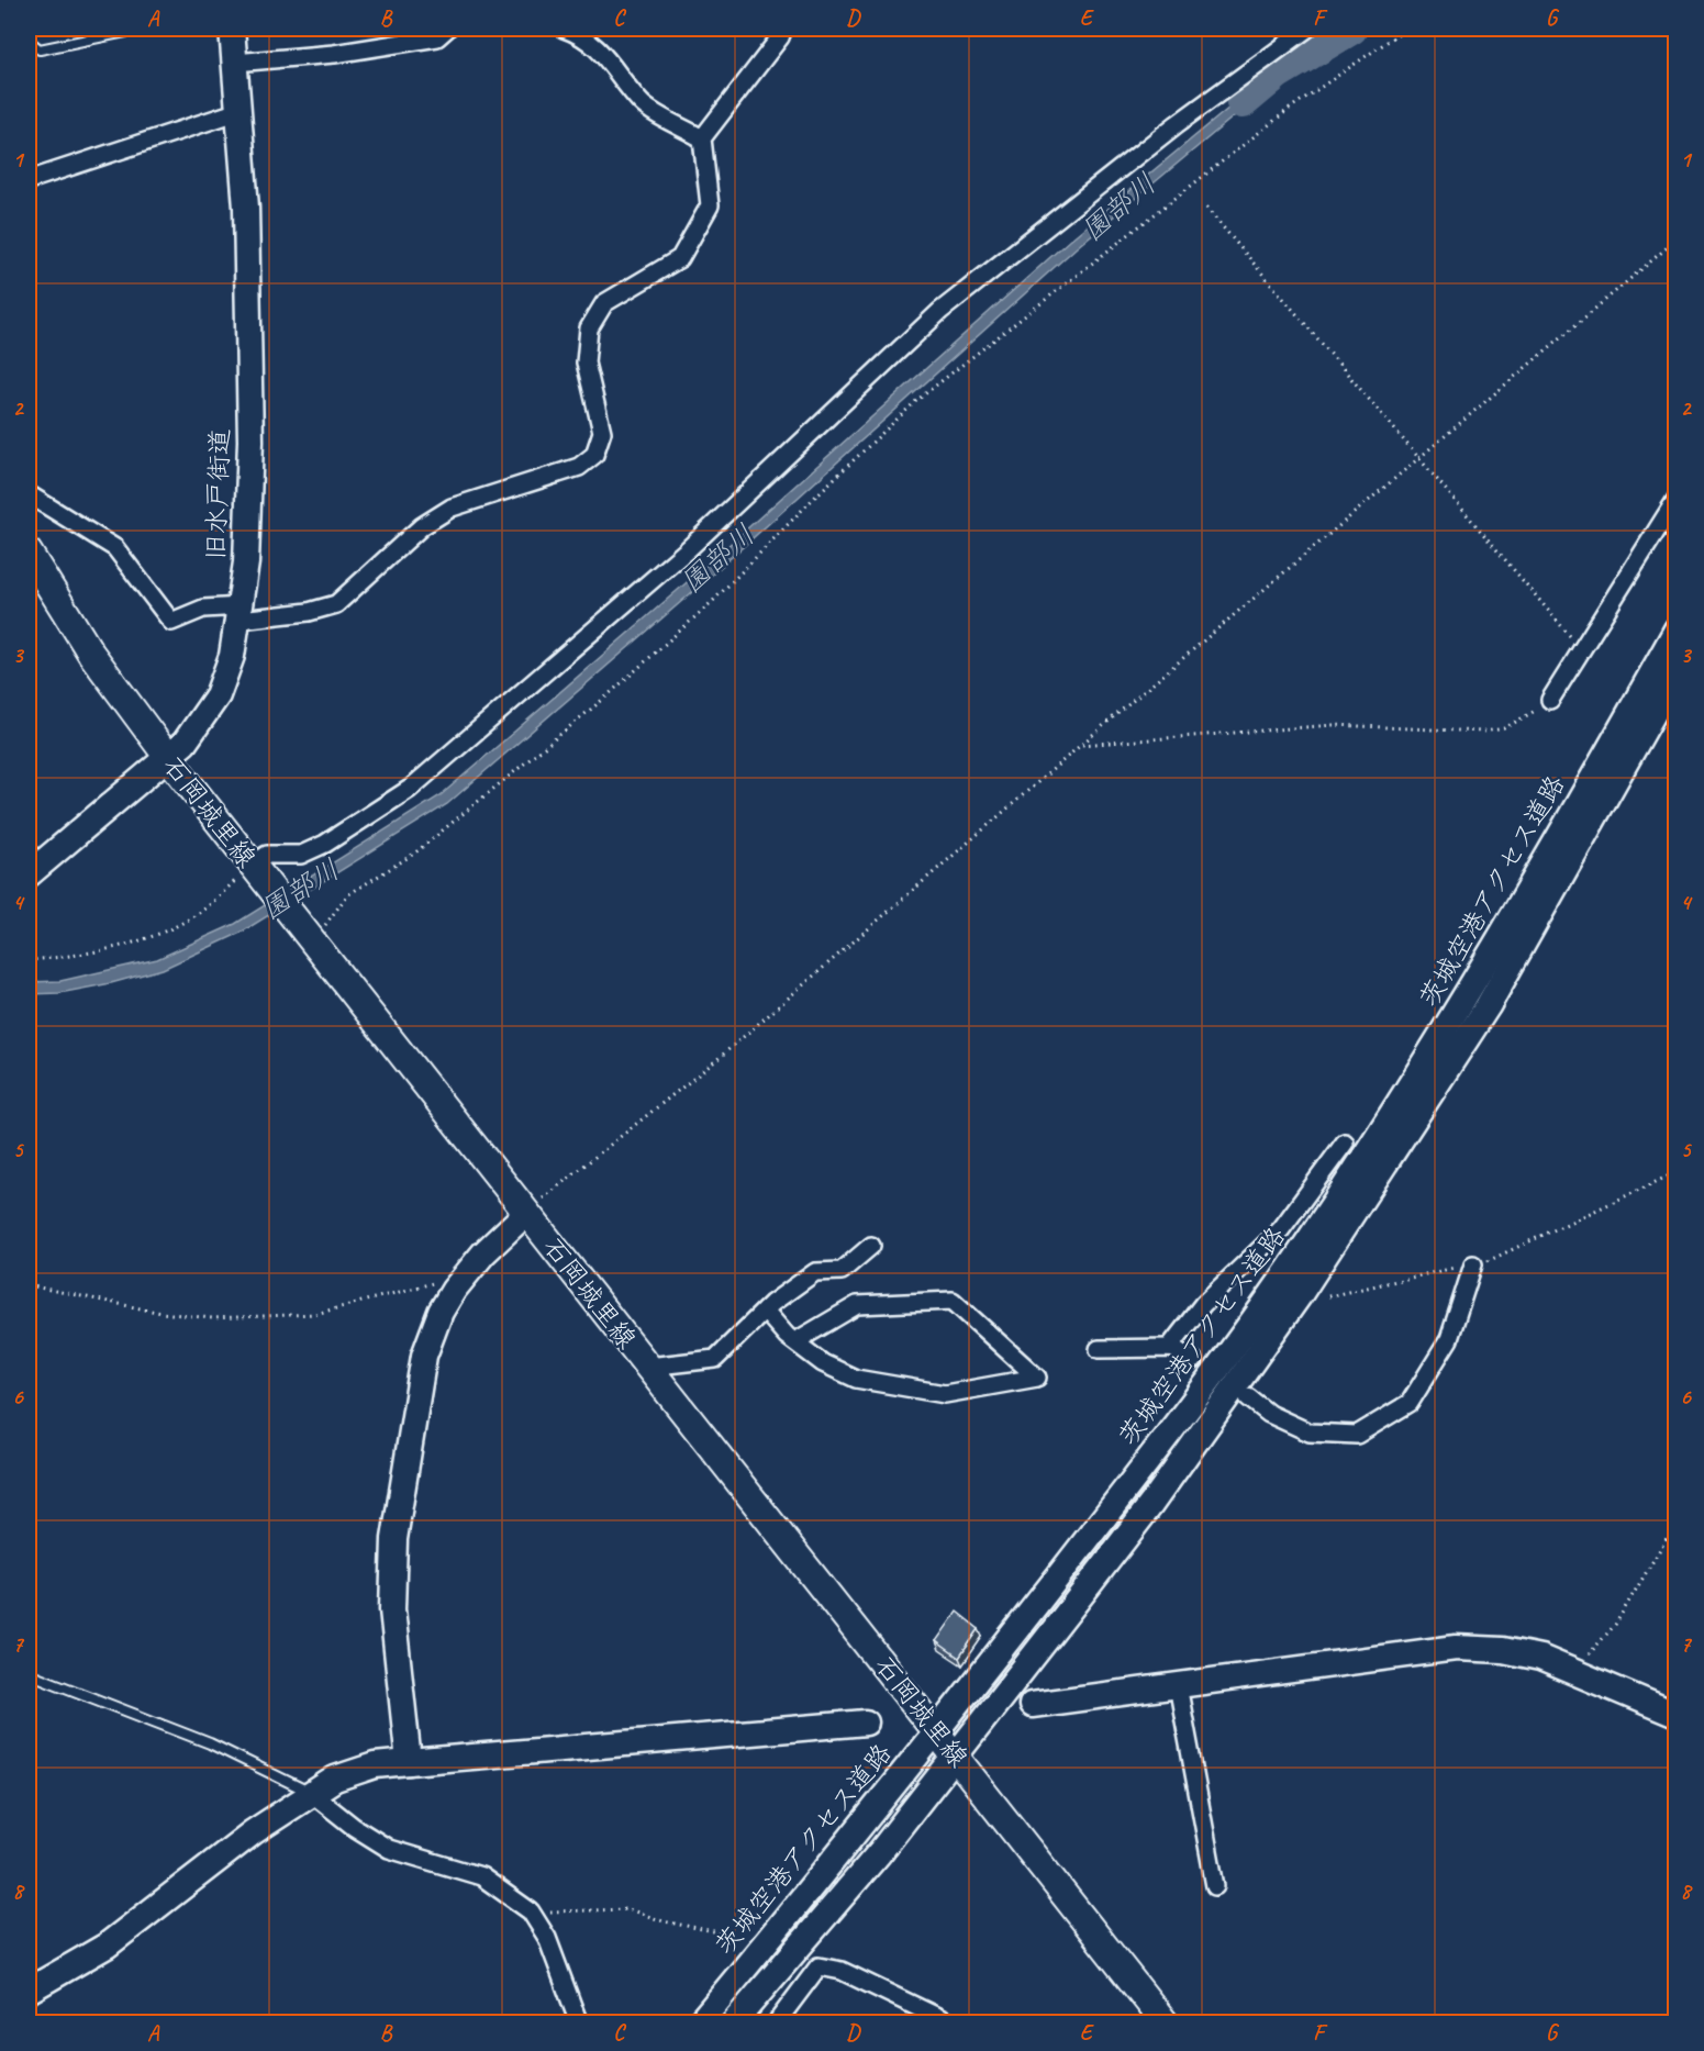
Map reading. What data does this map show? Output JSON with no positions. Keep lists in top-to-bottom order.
{
  "streets": {
    "main road": ["旧水戸街道", "石岡城里線", "茨城空港アクセス道路"]
  },
  "crossings": [
    ["旧水戸街道", "石岡城里線"],
    ["石岡城里線", "茨城空港アクセス道路"]
  ],
  "water": ["園部川"],
  "grid": {
    "columns": [
      "A",
      "B",
      "C",
      "D",
      "E",
      "F",
      "G"
    ],
    "rows": [
      "1",
      "2",
      "3",
      "4",
      "5",
      "6",
      "7",
      "8"
    ]
  }
}
